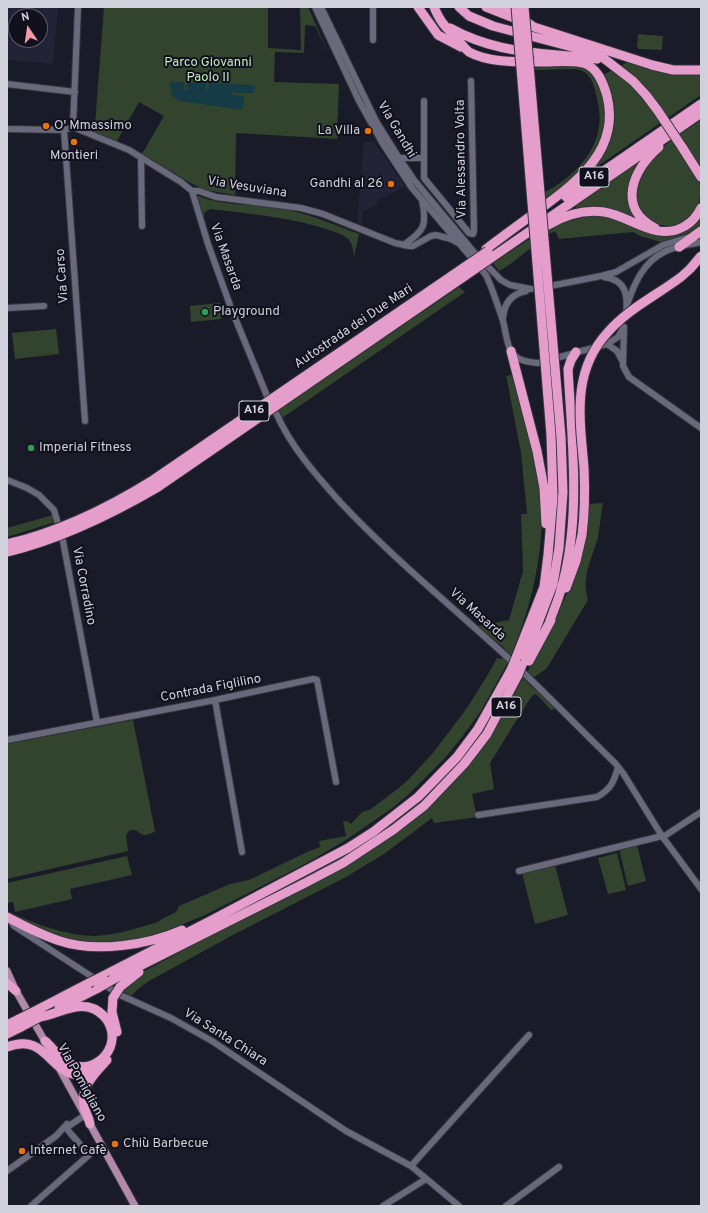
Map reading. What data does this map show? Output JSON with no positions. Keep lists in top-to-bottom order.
{
  "streets": {
    "highway": ["A16", "Autostrada dei Due Mari"],
    "main road": ["Via Pomigliano"],
    "street": [
      "Via Gandhi",
      "Via Alessandro Volta",
      "Via Vesuviana",
      "Via Masarda",
      "Via Carso",
      "Via Corradino",
      "Contrada Figlilino",
      "Via Santa Chiara"
    ]
  },
  "crossings": [
    ["Via Gandhi", "Via Vesuviana"],
    ["Via Vesuviana", "Via Masarda"],
    ["Via Corradino", "Contrada Figlilino"]
  ],
  "parks": ["Parco Giovanni Paolo II"],
  "places": [
    "O' Mmassimo",
    "La Villa",
    "Montieri",
    "Gandhi al 26",
    "Playground",
    "Imperial Fitness",
    "Chiù Barbecue",
    "Internet Cafè"
  ],
  "north": "top"
}
